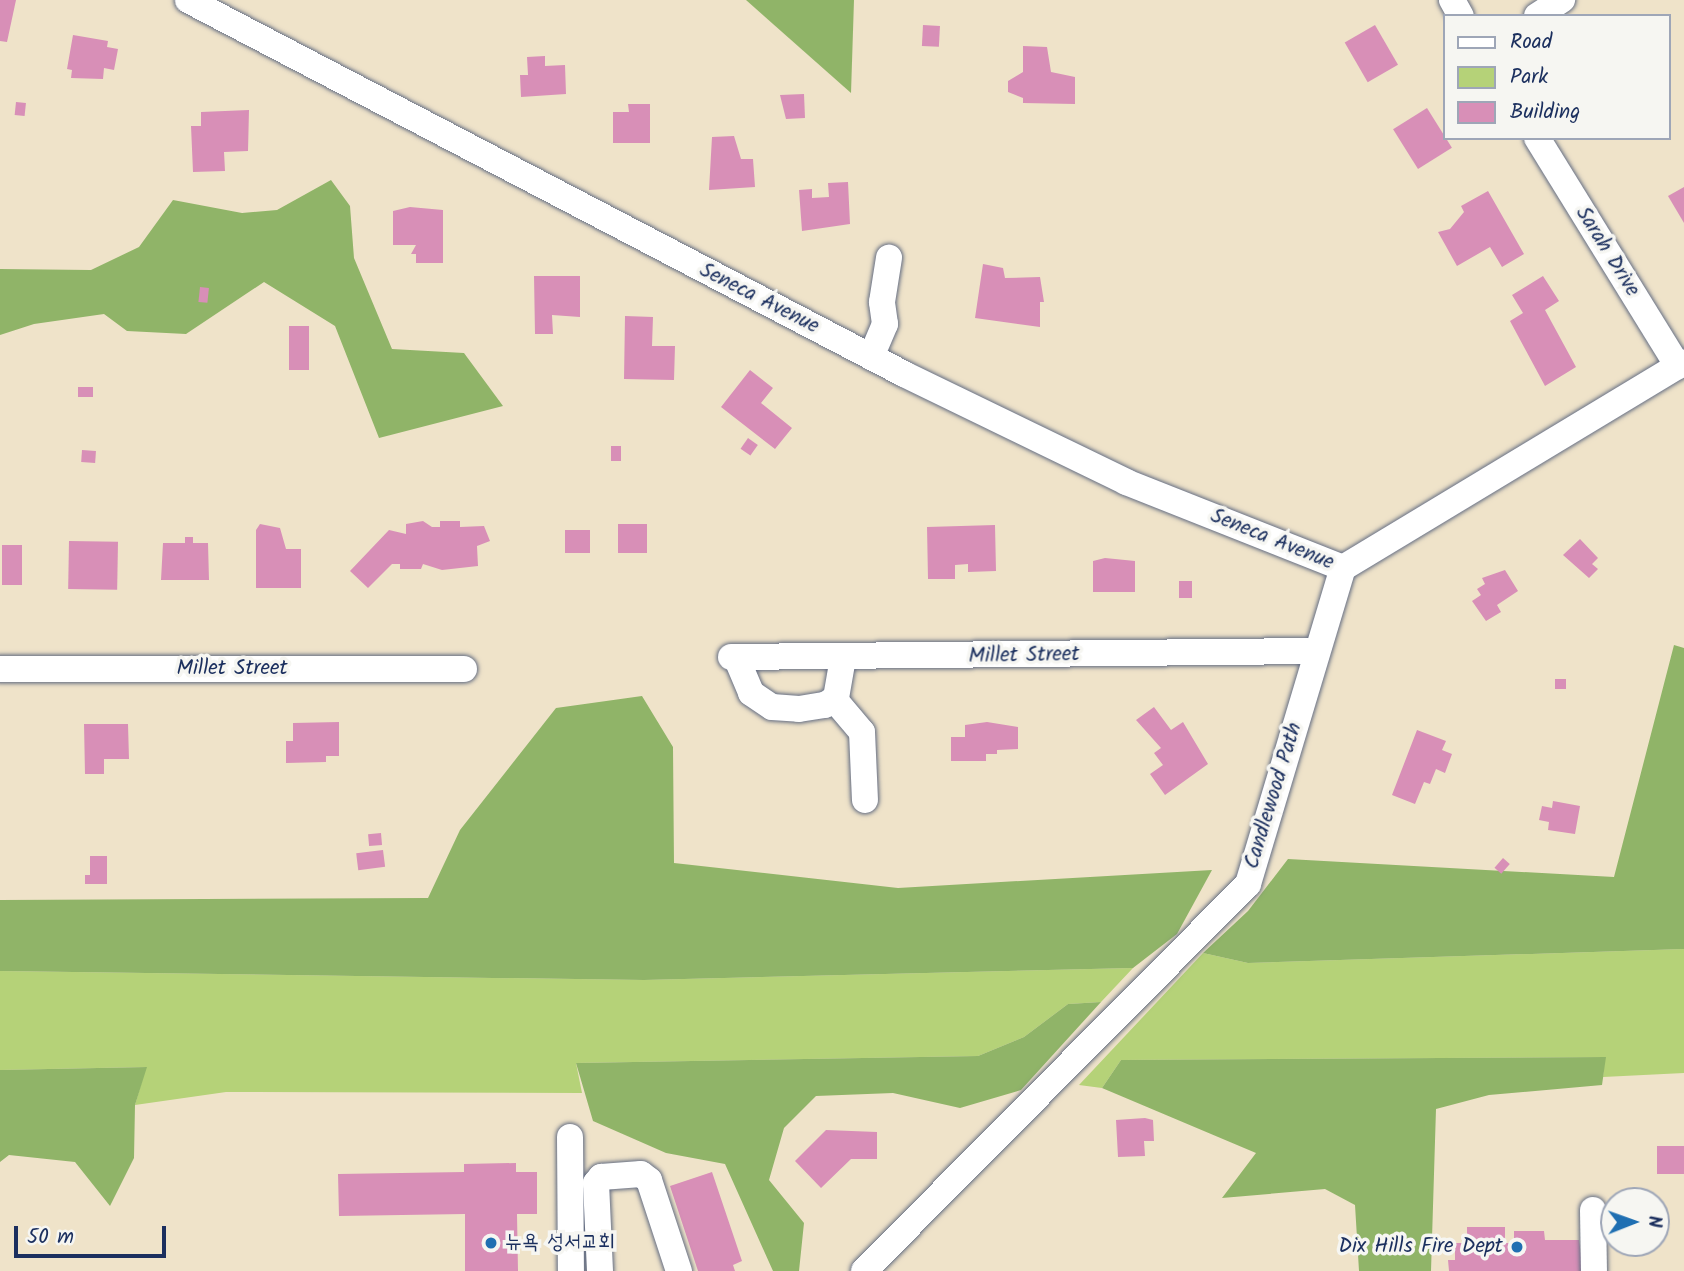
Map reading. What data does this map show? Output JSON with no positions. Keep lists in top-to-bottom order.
{
  "streets": {
    "street": [
      "Sarah Drive",
      "Seneca Avenue",
      "Millet Street",
      "Candlewood Path"
    ]
  },
  "crossings": [
    ["Seneca Avenue", "Candlewood Path"],
    ["Millet Street", "Candlewood Path"]
  ],
  "places": ["뉴욕 성서교회", "Dix Hills Fire Dept"],
  "legend": ["Road", "Park", "Building"],
  "scale_bar": "50 m",
  "north": "right"
}
